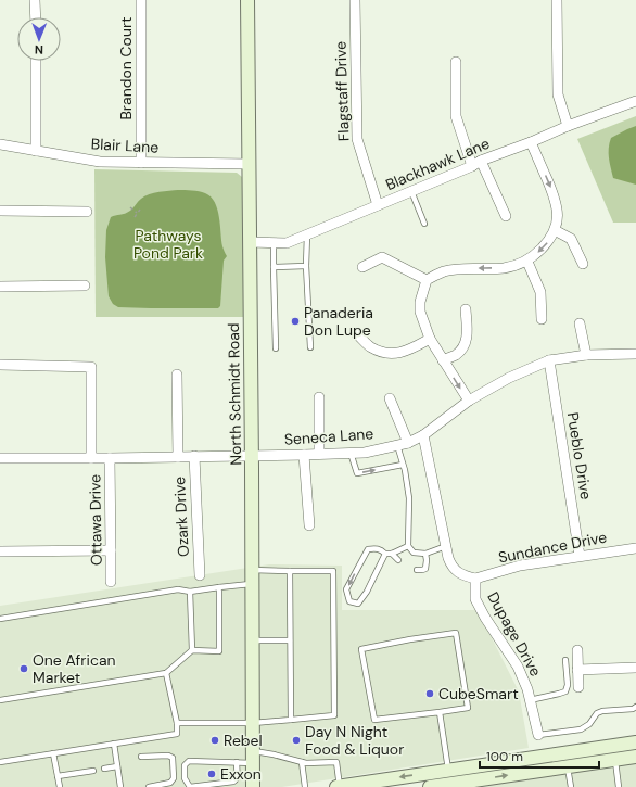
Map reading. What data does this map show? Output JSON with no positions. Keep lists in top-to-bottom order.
{
  "streets": {
    "street": [
      "Brandon Court",
      "Flagstaff Drive",
      "Blair Lane",
      "Blackhawk Lane",
      "North Schmidt Road",
      "Seneca Lane",
      "Pueblo Drive",
      "Ozark Drive",
      "Ottawa Drive",
      "Sundance Drive",
      "Dupage Drive"
    ]
  },
  "crossings": [
    ["Brandon Court", "Blair Lane"],
    ["Flagstaff Drive", "Blackhawk Lane"],
    ["Blair Lane", "North Schmidt Road"],
    ["Blackhawk Lane", "North Schmidt Road"],
    ["North Schmidt Road", "Seneca Lane"],
    ["Seneca Lane", "Pueblo Drive"],
    ["Seneca Lane", "Ozark Drive"],
    ["Seneca Lane", "Ottawa Drive"],
    ["Seneca Lane", "Dupage Drive"],
    ["Pueblo Drive", "Sundance Drive"],
    ["Sundance Drive", "Dupage Drive"]
  ],
  "parks": ["Pathways Pond Park"],
  "places": [
    "Panaderia Don Lupe",
    "One African Market",
    "CubeSmart",
    "Rebel",
    "Day N Night Food & Liquor",
    "Exxon"
  ],
  "scale_bar": "100 m",
  "north": "bottom"
}
